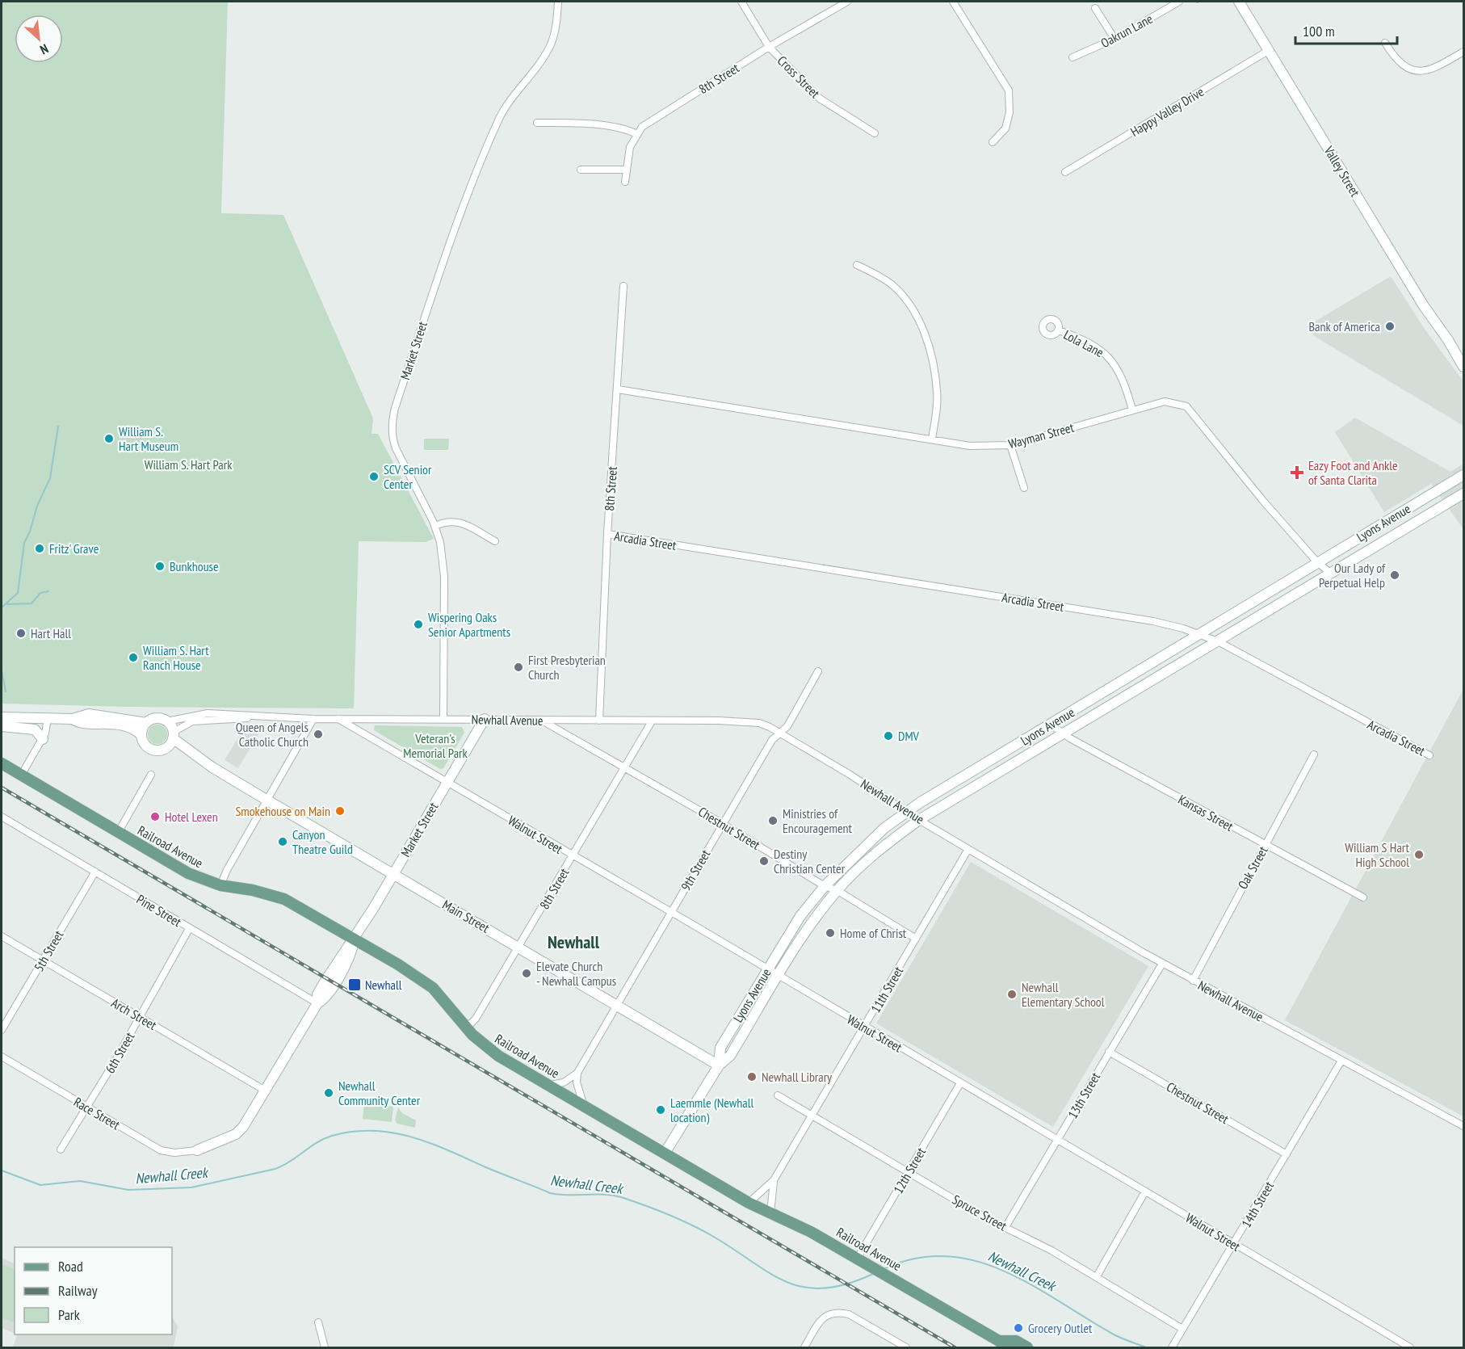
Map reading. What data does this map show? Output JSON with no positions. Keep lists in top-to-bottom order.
{
  "streets": {
    "main road": ["Railroad Avenue"],
    "street": [
      "Oakrun Lane",
      "Cross Street",
      "8th Street",
      "Happy Valley Drive",
      "Valley Street",
      "Lola Lane",
      "Market Street",
      "Wayman Street",
      "Lyons Avenue",
      "Arcadia Street",
      "Newhall Avenue",
      "Kansas Street",
      "Chestnut Street",
      "Walnut Street",
      "Oak Street",
      "9th Street",
      "Pine Street",
      "Main Street",
      "5th Street",
      "11th Street",
      "Arch Street",
      "6th Street",
      "13th Street",
      "Race Street",
      "12th Street",
      "14th Street",
      "Spruce Street"
    ]
  },
  "crossings": [
    ["Cross Street", "8th Street"],
    ["8th Street", "Wayman Street"],
    ["8th Street", "Arcadia Street"],
    ["8th Street", "Newhall Avenue"],
    ["8th Street", "Chestnut Street"],
    ["8th Street", "Walnut Street"],
    ["8th Street", "Railroad Avenue"],
    ["8th Street", "Main Street"],
    ["Happy Valley Drive", "Valley Street"],
    ["Lola Lane", "Wayman Street"],
    ["Market Street", "Newhall Avenue"],
    ["Market Street", "Walnut Street"],
    ["Market Street", "Railroad Avenue"],
    ["Market Street", "Pine Street"],
    ["Market Street", "Main Street"],
    ["Market Street", "Arch Street"],
    ["Market Street", "Race Street"],
    ["Wayman Street", "Lyons Avenue"],
    ["Lyons Avenue", "Arcadia Street"],
    ["Lyons Avenue", "Newhall Avenue"],
    ["Lyons Avenue", "Kansas Street"],
    ["Lyons Avenue", "Chestnut Street"],
    ["Lyons Avenue", "Walnut Street"],
    ["Lyons Avenue", "Railroad Avenue"],
    ["Lyons Avenue", "Main Street"],
    ["Newhall Avenue", "Chestnut Street"],
    ["Newhall Avenue", "Walnut Street"],
    ["Newhall Avenue", "Oak Street"],
    ["Newhall Avenue", "9th Street"],
    ["Newhall Avenue", "Main Street"],
    ["Newhall Avenue", "11th Street"],
    ["Newhall Avenue", "13th Street"],
    ["Newhall Avenue", "14th Street"],
    ["Kansas Street", "Oak Street"],
    ["Chestnut Street", "9th Street"],
    ["Chestnut Street", "11th Street"],
    ["Chestnut Street", "13th Street"],
    ["Chestnut Street", "14th Street"],
    ["Walnut Street", "9th Street"],
    ["Walnut Street", "11th Street"],
    ["Walnut Street", "13th Street"],
    ["Walnut Street", "12th Street"],
    ["Walnut Street", "14th Street"],
    ["Railroad Avenue", "11th Street"],
    ["Railroad Avenue", "12th Street"],
    ["9th Street", "Main Street"],
    ["Pine Street", "5th Street"],
    ["Pine Street", "6th Street"],
    ["5th Street", "Arch Street"],
    ["11th Street", "Spruce Street"],
    ["Arch Street", "6th Street"],
    ["6th Street", "Race Street"],
    ["13th Street", "Spruce Street"],
    ["12th Street", "Spruce Street"],
    ["14th Street", "Spruce Street"]
  ],
  "districts": ["Newhall"],
  "water": ["Newhall Creek"],
  "parks": ["William S. Hart Park", "Veteran's Memorial Park"],
  "places": {
    "other": [
      "Bank of America",
      "William S. Hart Museum",
      "SCV Senior Center",
      "Fritz' Grave",
      "Bunkhouse",
      "Our Lady of Perpetual Help",
      "Wispering Oaks Senior Apartments",
      "Hart Hall",
      "William S. Hart Ranch House",
      "First Presbyterian Church",
      "Queen of Angels Catholic Church",
      "DMV",
      "Smokehouse on Main",
      "Hotel Lexen",
      "Ministries of Encouragement",
      "Canyon Theatre Guild",
      "William S Hart High School",
      "Destiny Christian Center",
      "Home of Christ",
      "Elevate Church - Newhall Campus",
      "Newhall Elementary School",
      "Newhall Library",
      "Newhall Community Center",
      "Laemmle (Newhall location)",
      "Grocery Outlet"
    ],
    "health": ["Eazy Foot and Ankle of Santa Clarita"],
    "transit": ["Newhall"]
  },
  "legend": ["Road", "Railway", "Park"],
  "scale_bar": "100 m",
  "north": "bottom right"
}
